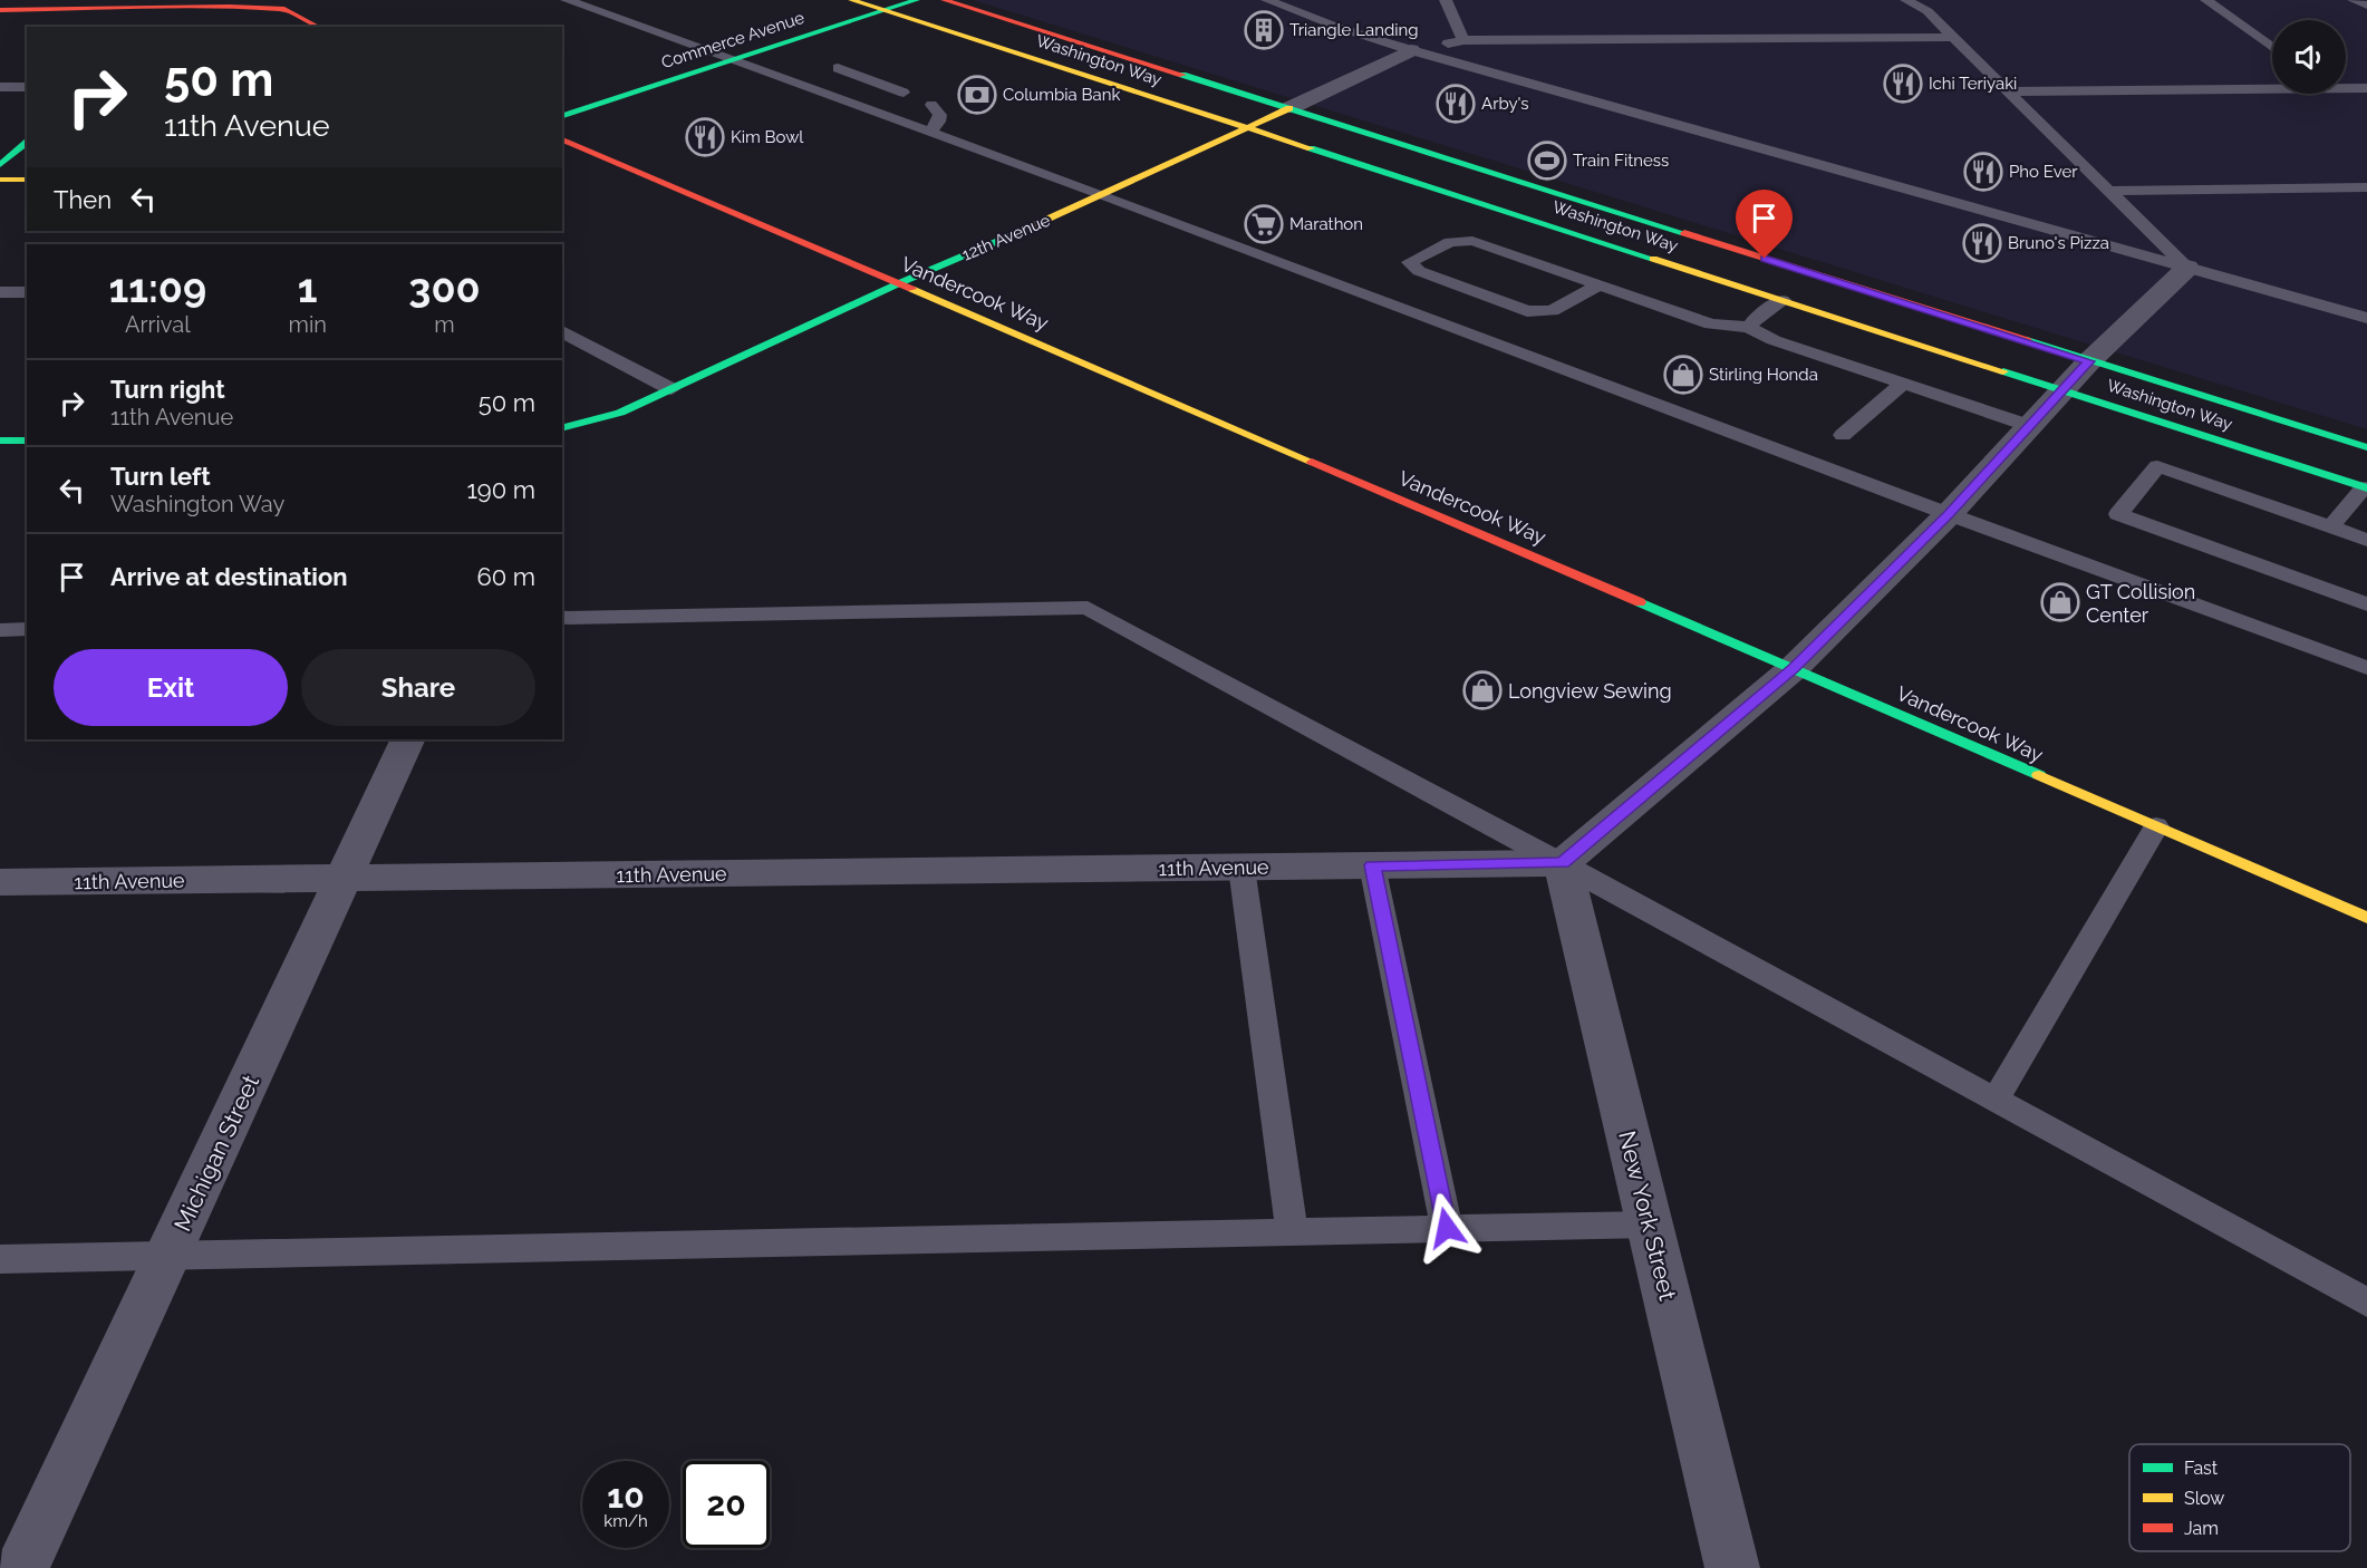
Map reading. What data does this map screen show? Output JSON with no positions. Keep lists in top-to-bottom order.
{
  "streets": {
    "main road": [
      "Commerce Avenue",
      "Washington Way",
      "12th Avenue",
      "Vandercook Way"
    ],
    "street": ["11th Avenue", "Michigan Street", "New York Street"]
  },
  "crossings": [
    ["Commerce Avenue", "Washington Way"],
    ["Washington Way", "12th Avenue"],
    ["12th Avenue", "Vandercook Way"],
    ["11th Avenue", "Michigan Street"],
    ["11th Avenue", "New York Street"]
  ],
  "places": {
    "building": ["Triangle Landing"],
    "restaurant": [
      "Ichi Teriyaki",
      "Arby's",
      "Kim Bowl",
      "Pho Ever",
      "Bruno's Pizza"
    ],
    "bank": ["Columbia Bank"],
    "sports": ["Train Fitness"],
    "supermarket": ["Marathon"],
    "shop": ["Stirling Honda", "GT Collision Center", "Longview Sewing"]
  },
  "legend": ["Fast", "Slow", "Jam"],
  "page": {
    "turn": ["50 m", "11th Avenue"],
    "then": "Then",
    "eta": [
      "11:09",
      "Arrival",
      "1",
      "min",
      "300",
      "m"
    ],
    "list": [
      {
        "name": "Turn right",
        "note": "11th Avenue",
        "value": "50 m"
      },
      {
        "name": "Turn left",
        "note": "Washington Way",
        "value": "190 m"
      },
      {
        "name": "Arrive at destination",
        "value": "60 m"
      }
    ],
    "buttons": ["Exit", "Share"],
    "speed": "10 km/h",
    "limit": "20"
  }
}
